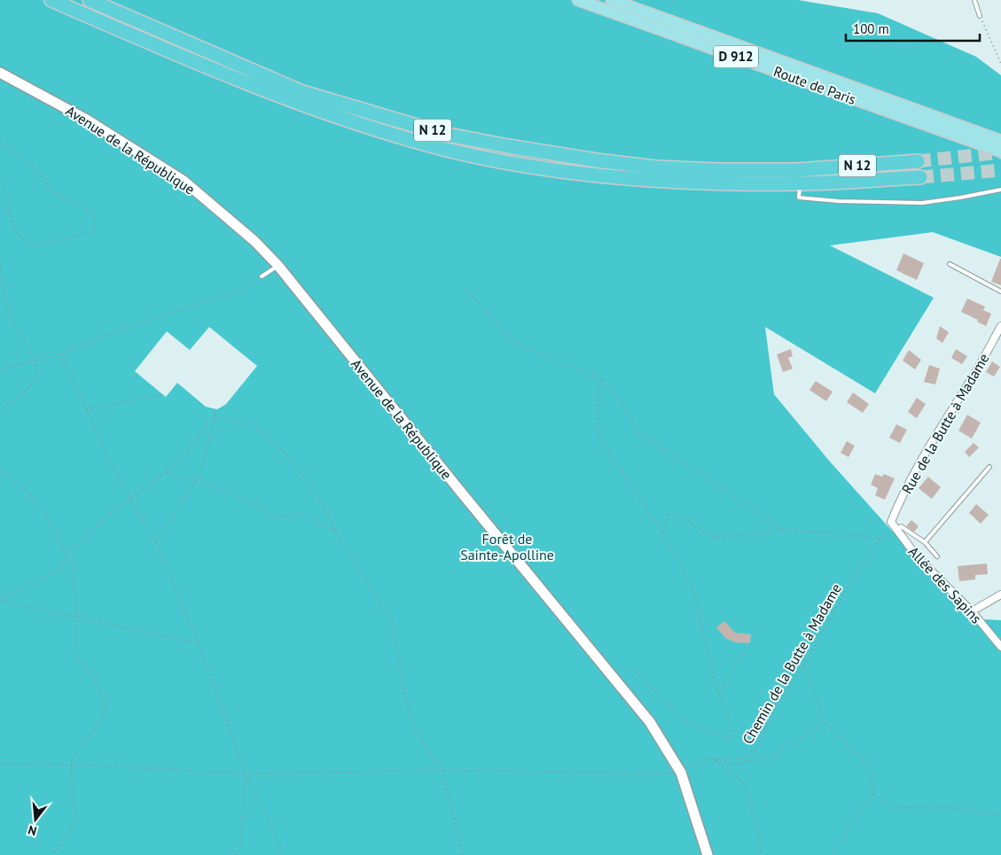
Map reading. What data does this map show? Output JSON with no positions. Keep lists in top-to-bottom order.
{
  "streets": {
    "highway": ["N 12"],
    "main road": ["D 912", "Route de Paris", "Avenue de la République"],
    "street": ["Rue de la Butte à Madame", "Allée des Sapins"],
    "path": ["Chemin de la Butte à Madame"]
  },
  "crossings": [
    ["Avenue de la République", "Chemin de la Butte à Madame"],
    ["Rue de la Butte à Madame", "Allée des Sapins"],
    ["Rue de la Butte à Madame", "Chemin de la Butte à Madame"],
    ["Allée des Sapins", "Chemin de la Butte à Madame"]
  ],
  "parks": ["Forêt de Sainte-Apolline"],
  "scale_bar": "100 m",
  "north": "bottom"
}
